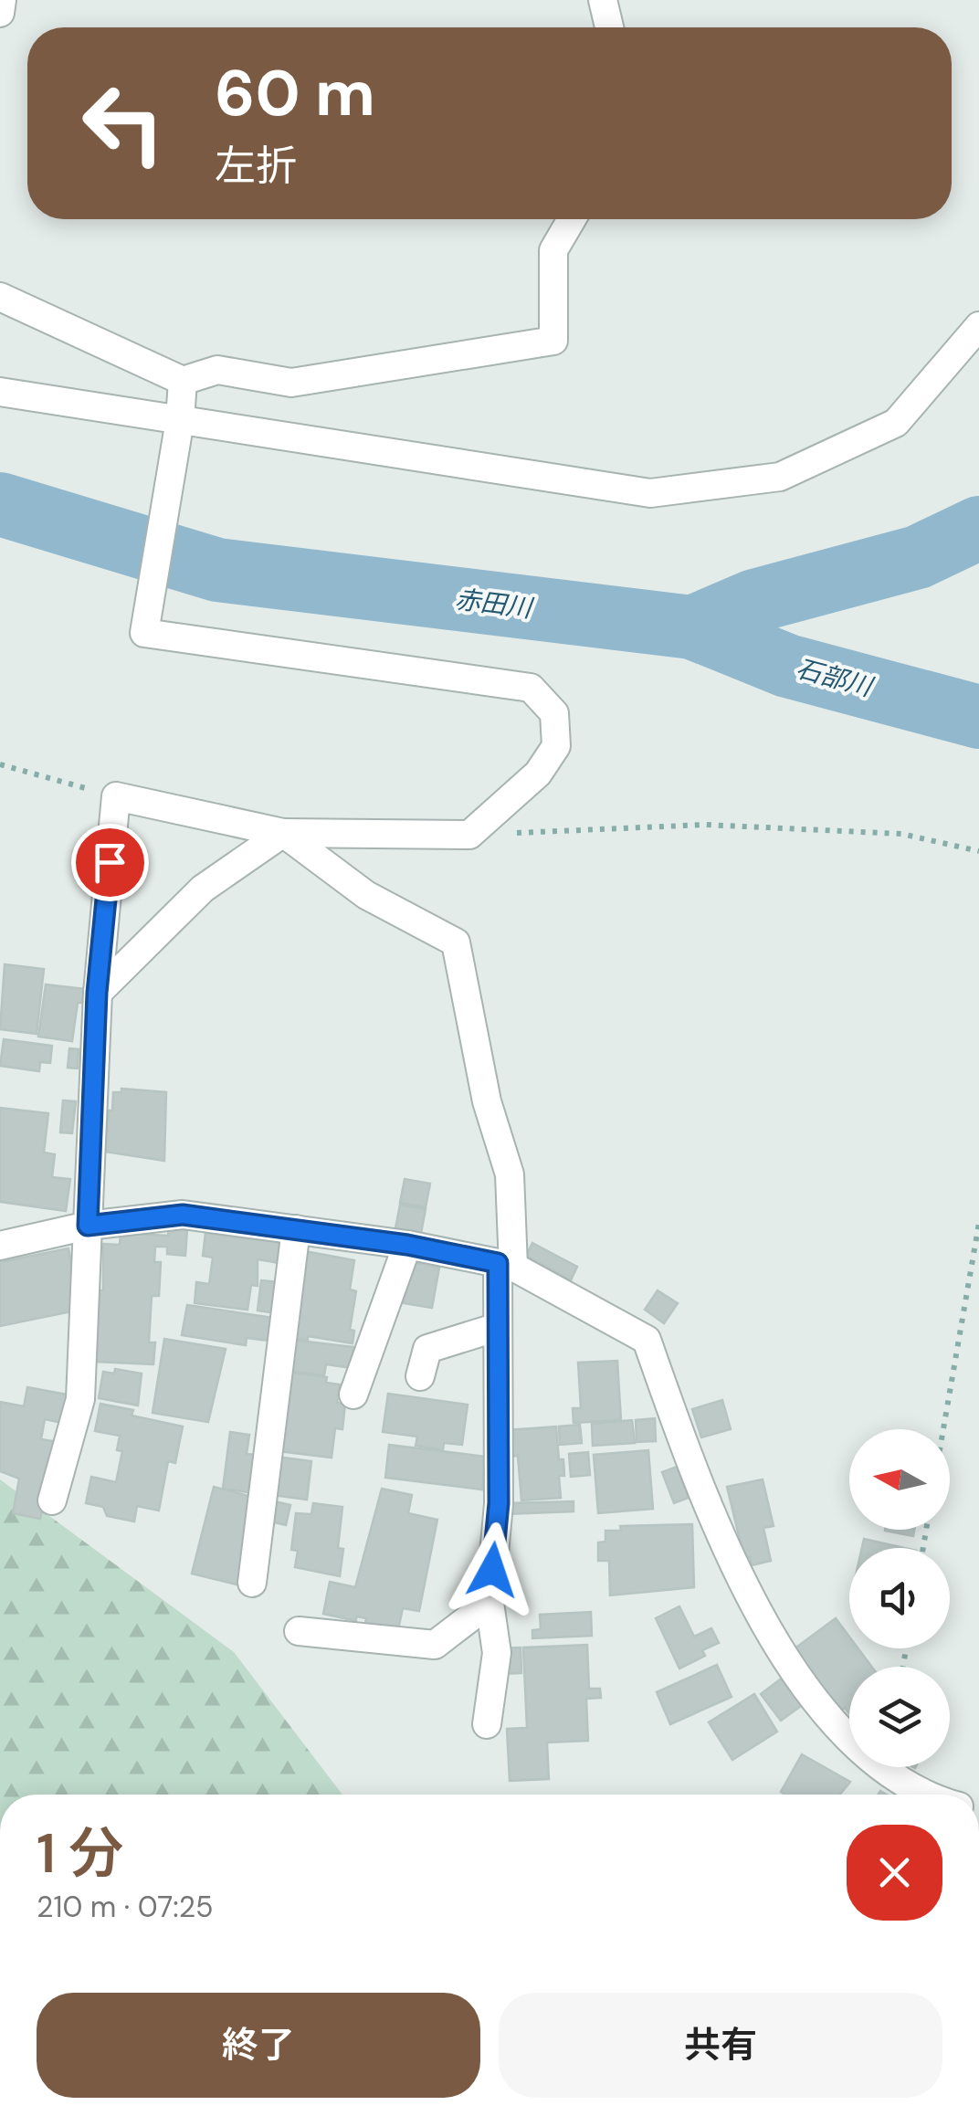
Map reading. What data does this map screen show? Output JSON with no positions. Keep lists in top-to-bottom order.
{
  "water": ["赤田川", "石部川"],
  "north": "left",
  "page": {
    "turn": ["60 m", "左折"],
    "heading": ["1 分", "210 m · 07:25"],
    "buttons": ["終了", "共有"]
  }
}
